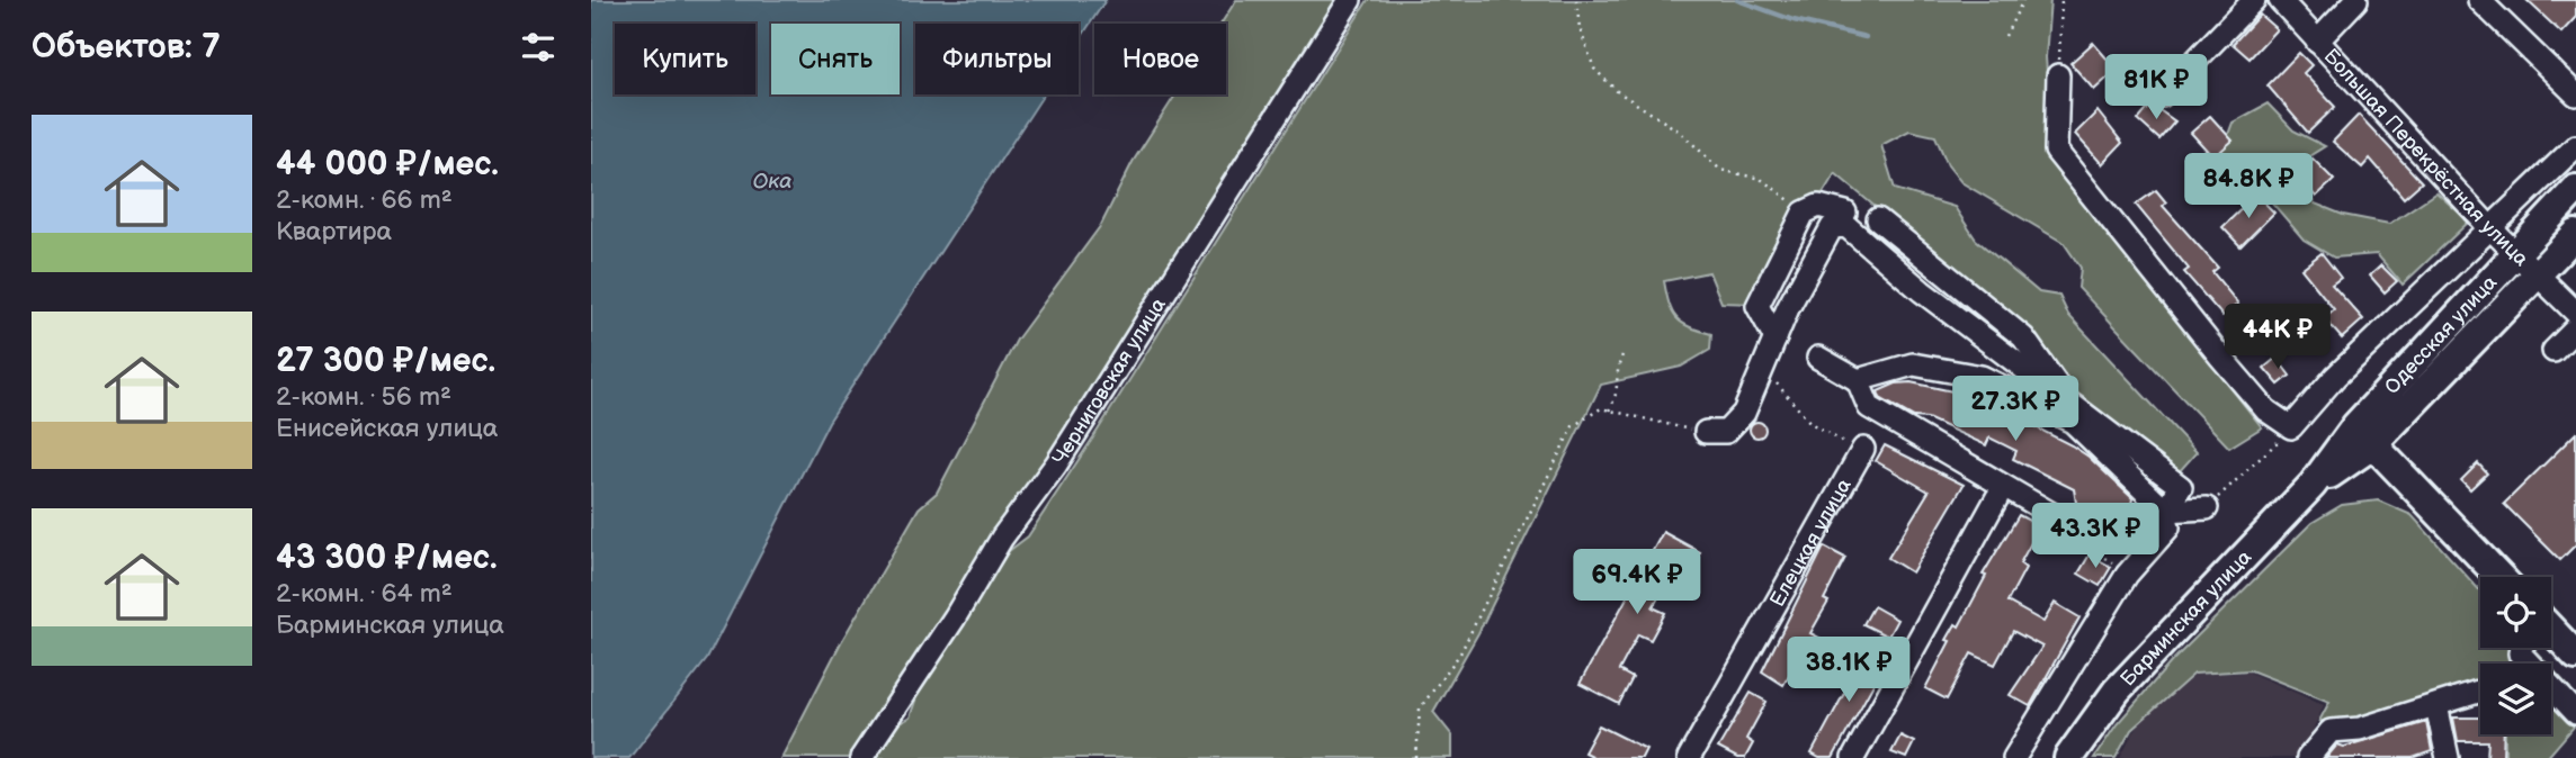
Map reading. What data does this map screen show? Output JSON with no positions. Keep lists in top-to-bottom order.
{
  "streets": {
    "main road": ["Одесская улица", "Барминская улица"],
    "street": ["Большая Перекрёстная улица", "Черниговская улица", "Елецкая улица"]
  },
  "crossings": [
    ["Большая Перекрёстная улица", "Одесская улица"],
    ["Одесская улица", "Барминская улица"]
  ],
  "water": ["Ока"],
  "page": {
    "heading": "Объектов: 7",
    "chip": [
      "Купить",
      "Снять",
      "Фильтры",
      "Новое"
    ],
    "price": [
      "81K ₽",
      "84.8K ₽",
      "44K ₽",
      "27.3K ₽",
      "43.3K ₽",
      "69.4K ₽",
      "38.1K ₽"
    ],
    "list": [
      {
        "name": "44 000 ₽/мес.",
        "note": "2-комн. · 66 m² · Квартира"
      },
      {
        "name": "27 300 ₽/мес.",
        "note": "2-комн. · 56 m² · Енисейская улица"
      },
      {
        "name": "43 300 ₽/мес.",
        "note": "2-комн. · 64 m² · Барминская улица"
      }
    ]
  }
}
